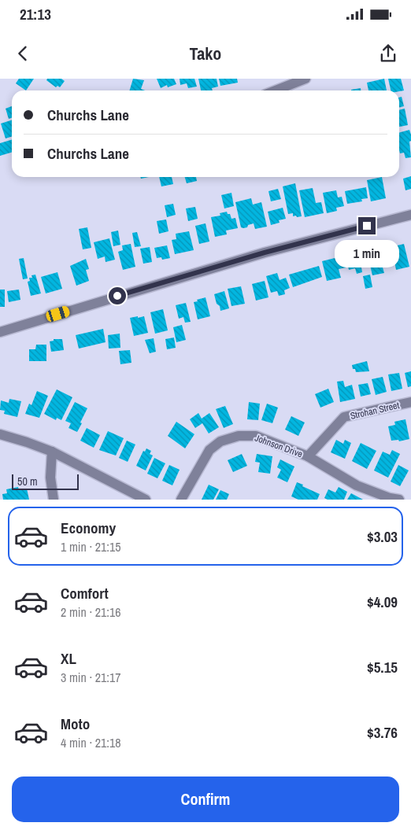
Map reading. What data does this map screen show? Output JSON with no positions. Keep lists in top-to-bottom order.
{
  "streets": {
    "street": ["Strohan Street", "Johnson Drive"]
  },
  "crossings": [
    ["Strohan Street", "Johnson Drive"]
  ],
  "scale_bar": "50 m",
  "page": {
    "status": "21:13",
    "header": "Tako",
    "banner": ["Churchs Lane", "Churchs Lane"],
    "bubble": "1 min",
    "scale": "50 m",
    "list": [
      {
        "name": "Economy",
        "note": "1 min · 21:15",
        "value": "$3.03"
      },
      {
        "name": "Comfort",
        "note": "2 min · 21:16",
        "value": "$4.09"
      },
      {
        "name": "XL",
        "note": "3 min · 21:17",
        "value": "$5.15"
      },
      {
        "name": "Moto",
        "note": "4 min · 21:18",
        "value": "$3.76"
      }
    ],
    "buttons": "Confirm"
  }
}
